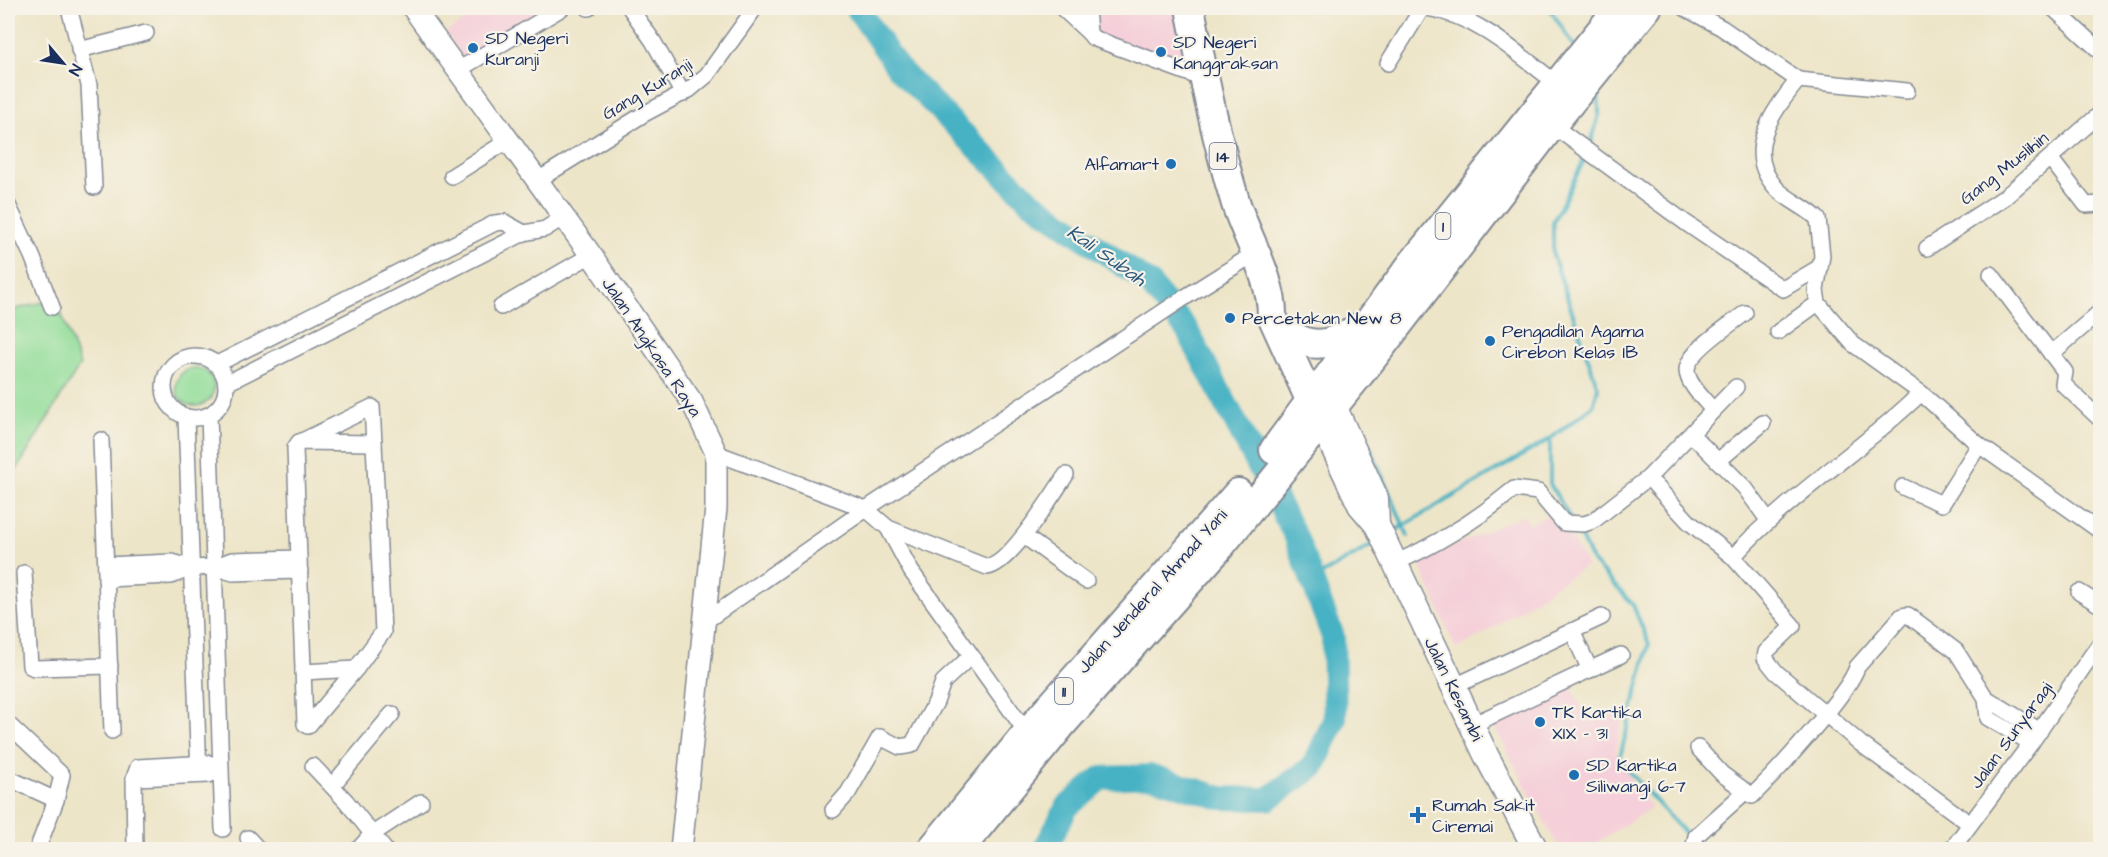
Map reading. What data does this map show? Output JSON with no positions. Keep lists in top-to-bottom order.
{
  "streets": {
    "highway": [
      "14",
      "1",
      "Jalan Jenderal Ahmad Yani",
      "11"
    ],
    "main road": ["Jalan Kesambi"],
    "street": [
      "Gang Kuranji",
      "Gang Muslihin",
      "Jalan Angkasa Raya",
      "Jalan Sunyaragi"
    ]
  },
  "crossings": [
    ["Gang Kuranji", "Jalan Angkasa Raya"],
    ["14", "1"],
    ["14", "Jalan Jenderal Ahmad Yani"],
    ["14", "Jalan Kesambi"],
    ["1", "Jalan Jenderal Ahmad Yani"],
    ["1", "Jalan Kesambi"],
    ["Jalan Jenderal Ahmad Yani", "Jalan Kesambi"]
  ],
  "water": ["Kali Subah"],
  "places": {
    "other": [
      "SD Negeri Kuranji",
      "SD Negeri Kanggraksan",
      "Alfamart",
      "Percetakan New 8",
      "Pengadilan Agama Cirebon Kelas IB",
      "TK Kartika XIX - 31",
      "SD Kartika Siliwangi 6-7"
    ],
    "health": ["Rumah Sakit Ciremai"]
  },
  "north": "bottom right"
}
